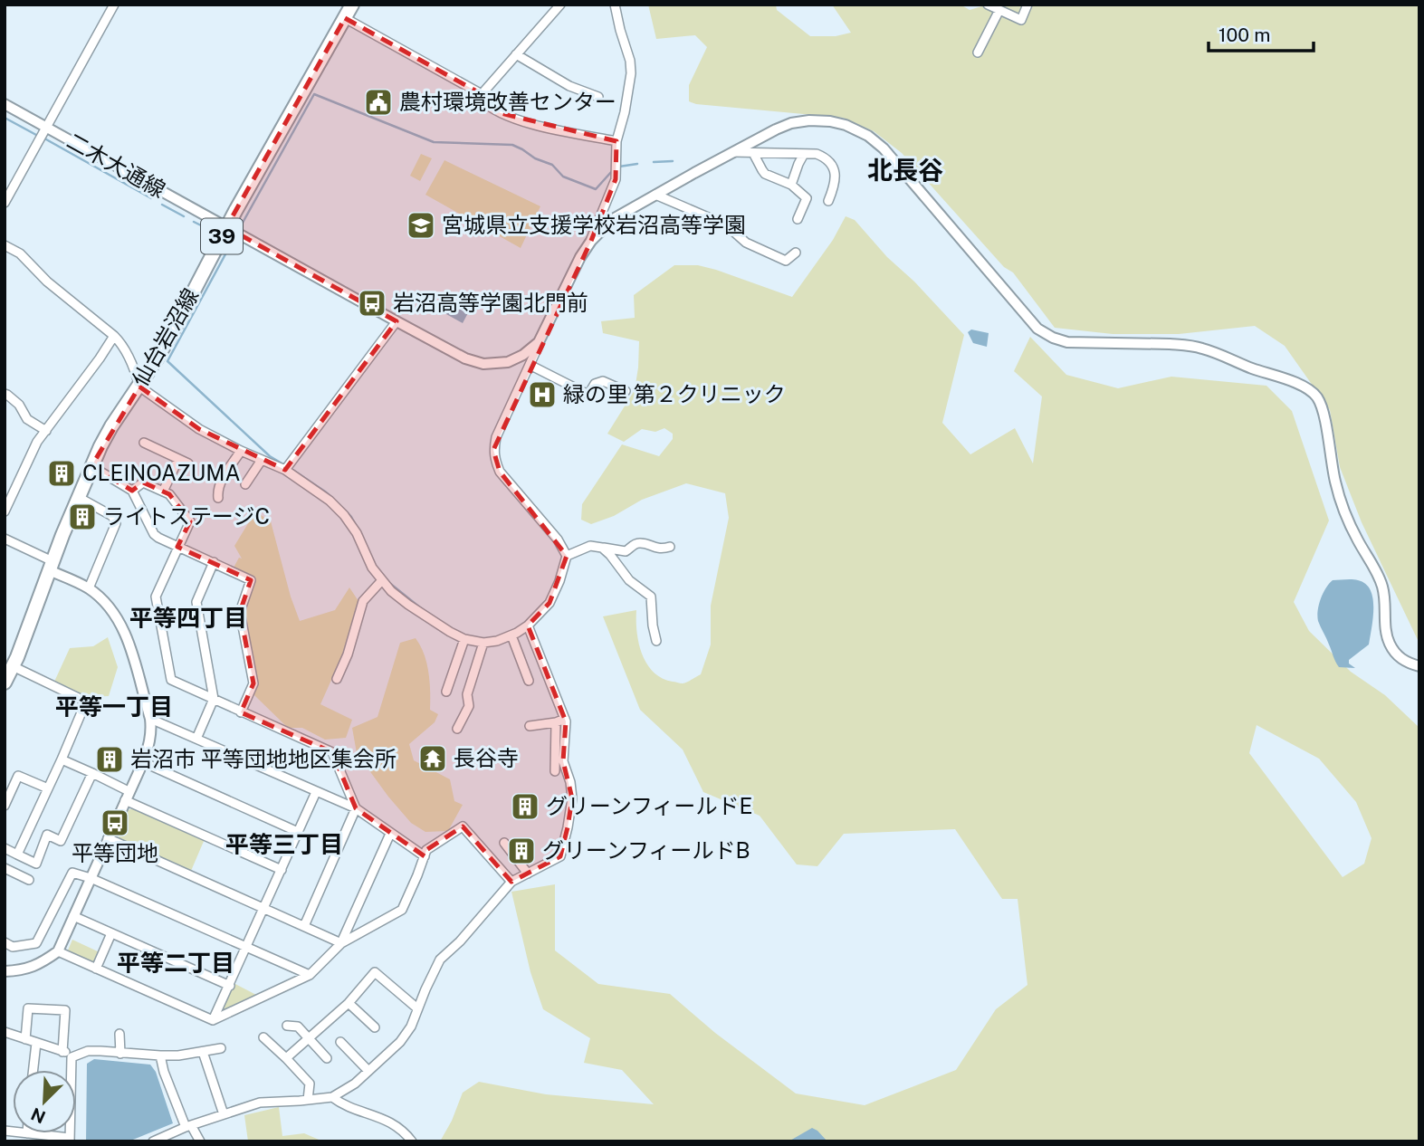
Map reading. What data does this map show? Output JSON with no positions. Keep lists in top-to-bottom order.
{
  "streets": {
    "main road": ["39", "仙台岩沼線"],
    "street": ["二木大通線"]
  },
  "crossings": [
    ["二木大通線", "仙台岩沼線"]
  ],
  "districts": [
    "北長谷",
    "平等四丁目",
    "平等一丁目",
    "平等三丁目",
    "平等二丁目"
  ],
  "places": {
    "public building": ["農村環境改善センター"],
    "school or university": ["宮城県立支援学校岩沼高等学園"],
    "bus stop": ["岩沼高等学園北門前", "平等団地"],
    "hospital": ["緑の里 第２クリニック"],
    "building": [
      "CLEINOAZUMA",
      "ライトステージC",
      "岩沼市 平等団地地区集会所",
      "グリーンフィールドE",
      "グリーンフィールドB"
    ],
    "temple": ["長谷寺"]
  },
  "scale_bar": "100 m",
  "north": "bottom left"
}
